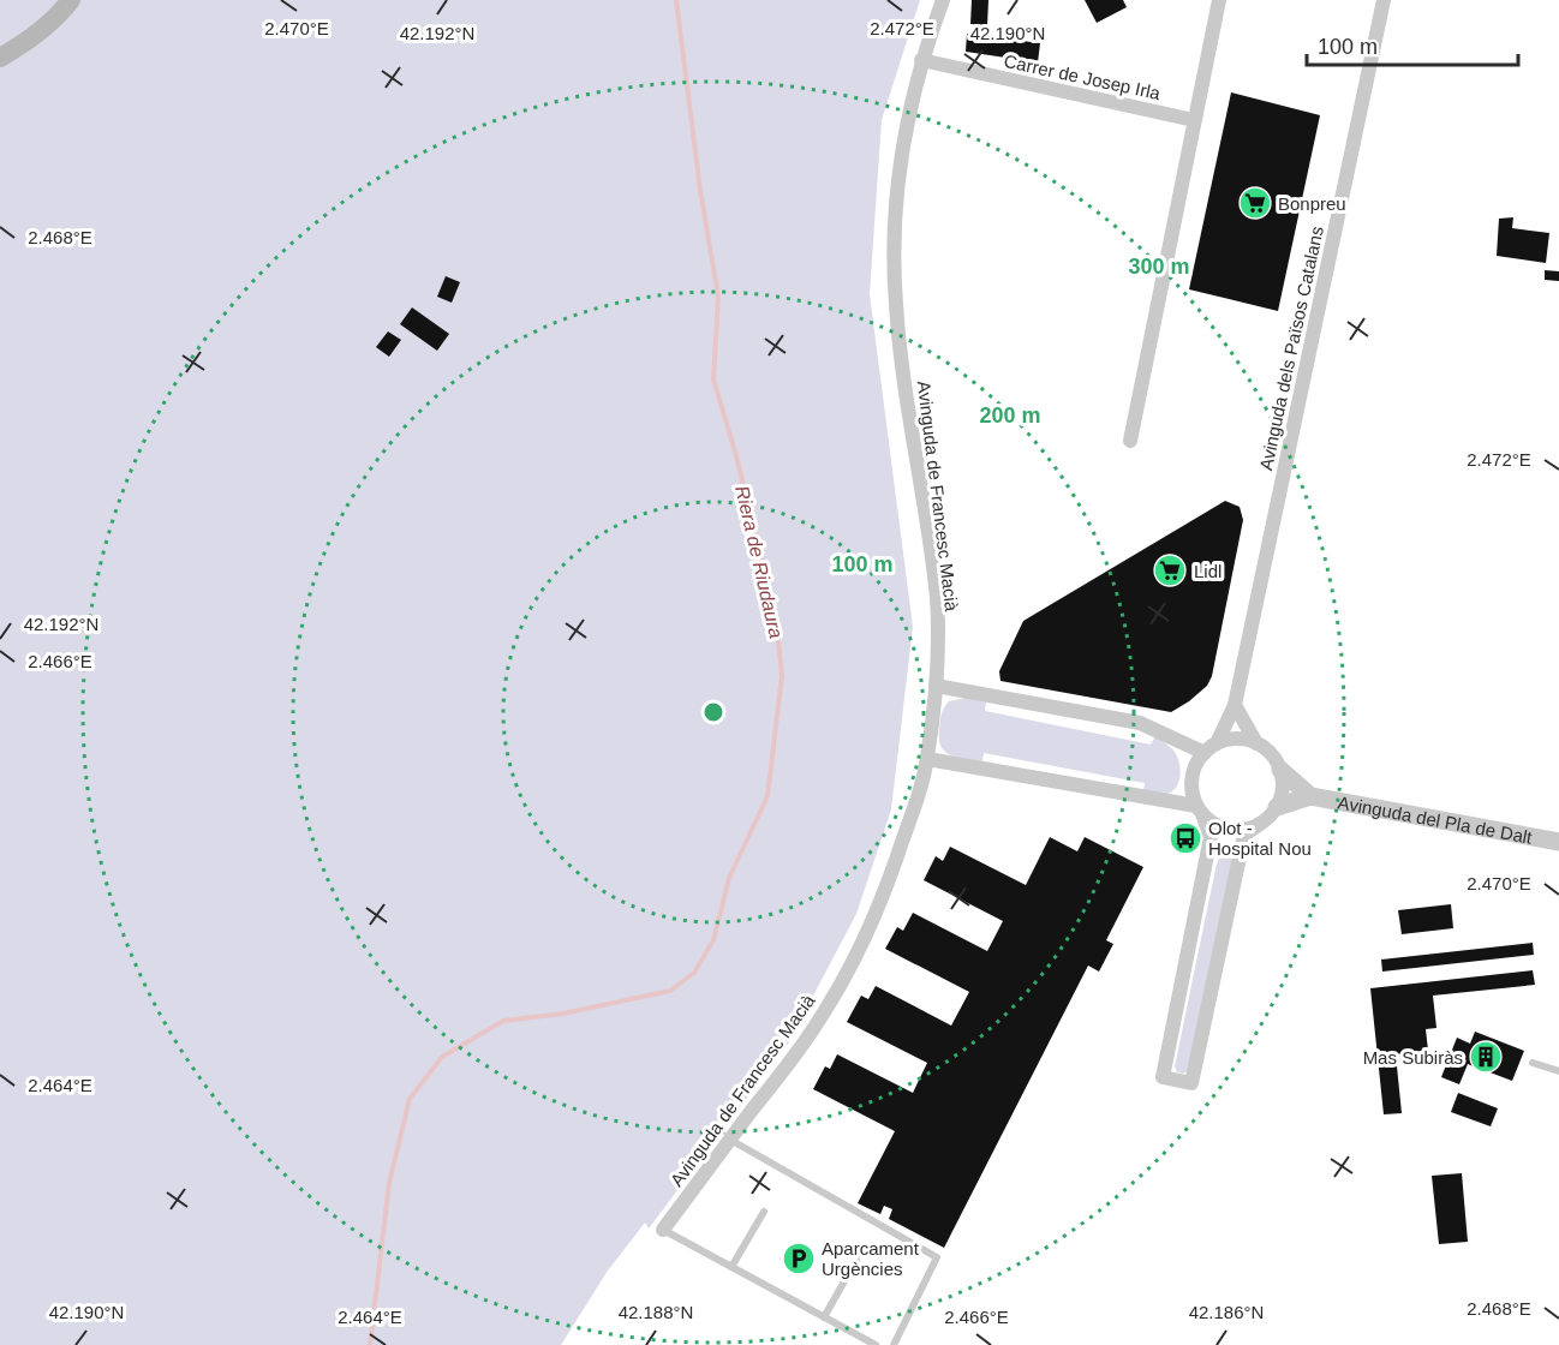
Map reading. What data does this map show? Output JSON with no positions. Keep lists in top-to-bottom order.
{
  "streets": {
    "street": [
      "Carrer de Josep Irla",
      "Avinguda dels Països Catalans",
      "Avinguda de Francesc Macià",
      "Avinguda del Pla de Dalt"
    ]
  },
  "crossings": [
    ["Carrer de Josep Irla", "Avinguda de Francesc Macià"],
    ["Avinguda dels Països Catalans", "Avinguda del Pla de Dalt"]
  ],
  "water": ["Riera de Riudaura"],
  "places": {
    "supermarket": ["Bonpreu", "Lidl"],
    "bus stop": ["Olot - Hospital Nou"],
    "building": ["Mas Subiràs"],
    "parking": ["Aparcament Urgències"]
  },
  "scale_bar": "100 m",
  "coordinates": [
    "2.470°E",
    "2.472°E",
    "42.192°N",
    "42.190°N",
    "2.468°E",
    "2.466°E",
    "2.464°E",
    "42.188°N",
    "42.186°N"
  ],
  "rings": ["300 m", "200 m", "100 m"]
}
